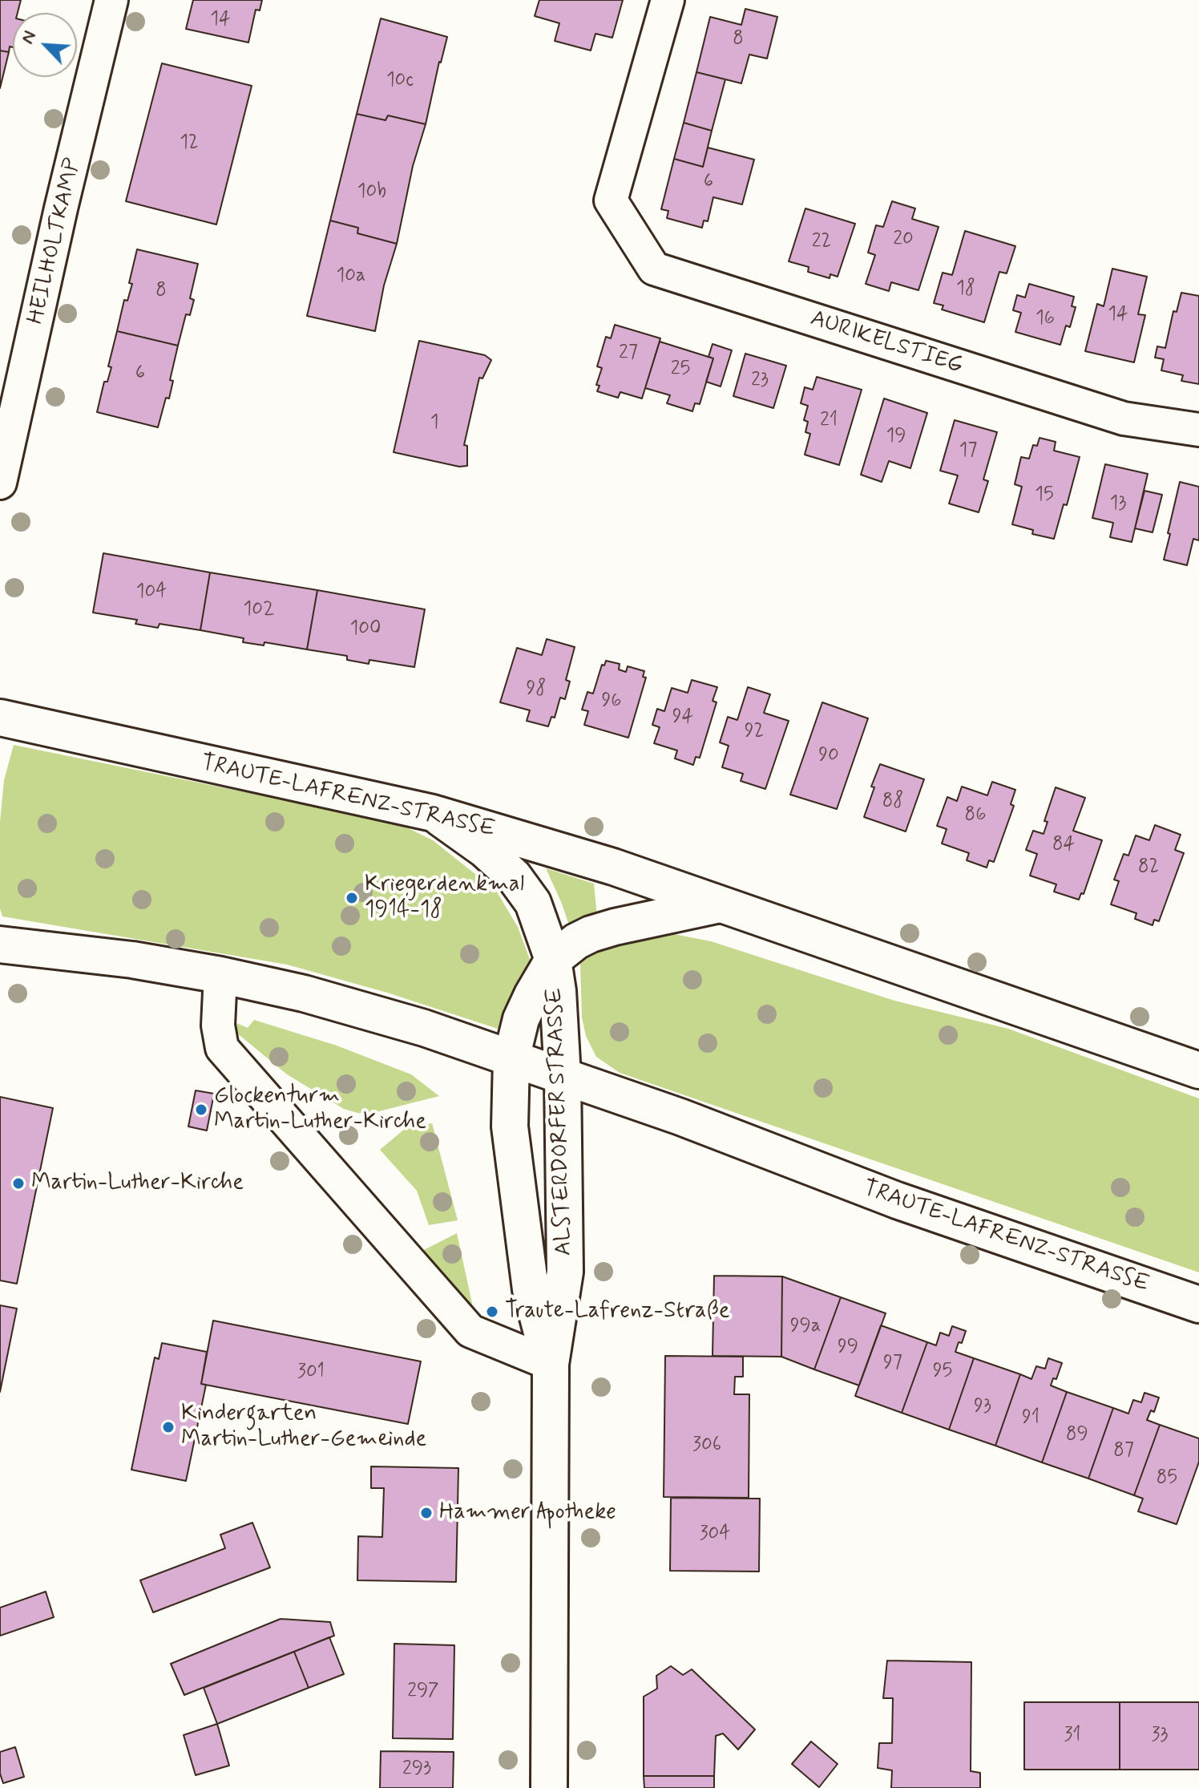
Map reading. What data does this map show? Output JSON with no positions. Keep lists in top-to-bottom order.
{
  "streets": {
    "main road": ["TRAUTE-LAFRENZ-STRASSE", "ALSTERDORFER STRASSE"],
    "street": ["HEILHOLTKAMP", "AURIKELSTIEG"]
  },
  "crossings": [
    ["TRAUTE-LAFRENZ-STRASSE", "ALSTERDORFER STRASSE"]
  ],
  "places": [
    "Kriegerdenkmal 1914-18",
    "Glockenturm Martin-Luther-Kirche",
    "Martin-Luther-Kirche",
    "Traute-Lafrenz-Straße",
    "Kindergarten Martin-Luther-Gemeinde",
    "Hammer Apotheke"
  ],
  "house_numbers": [
    "14",
    "8",
    "10c",
    "12",
    "6",
    "10b",
    "20",
    "22",
    "10a",
    "18",
    "8",
    "14",
    "16",
    "27",
    "25",
    "6",
    "23",
    "21",
    "1",
    "19",
    "17",
    "15",
    "13",
    "104",
    "102",
    "100",
    "98",
    "96",
    "94",
    "92",
    "90",
    "88",
    "86",
    "84",
    "82",
    "99a",
    "99",
    "97",
    "95",
    "301",
    "93",
    "91",
    "89",
    "306",
    "87",
    "85",
    "304",
    "297",
    "31",
    "33",
    "293"
  ],
  "north": "top left"
}
